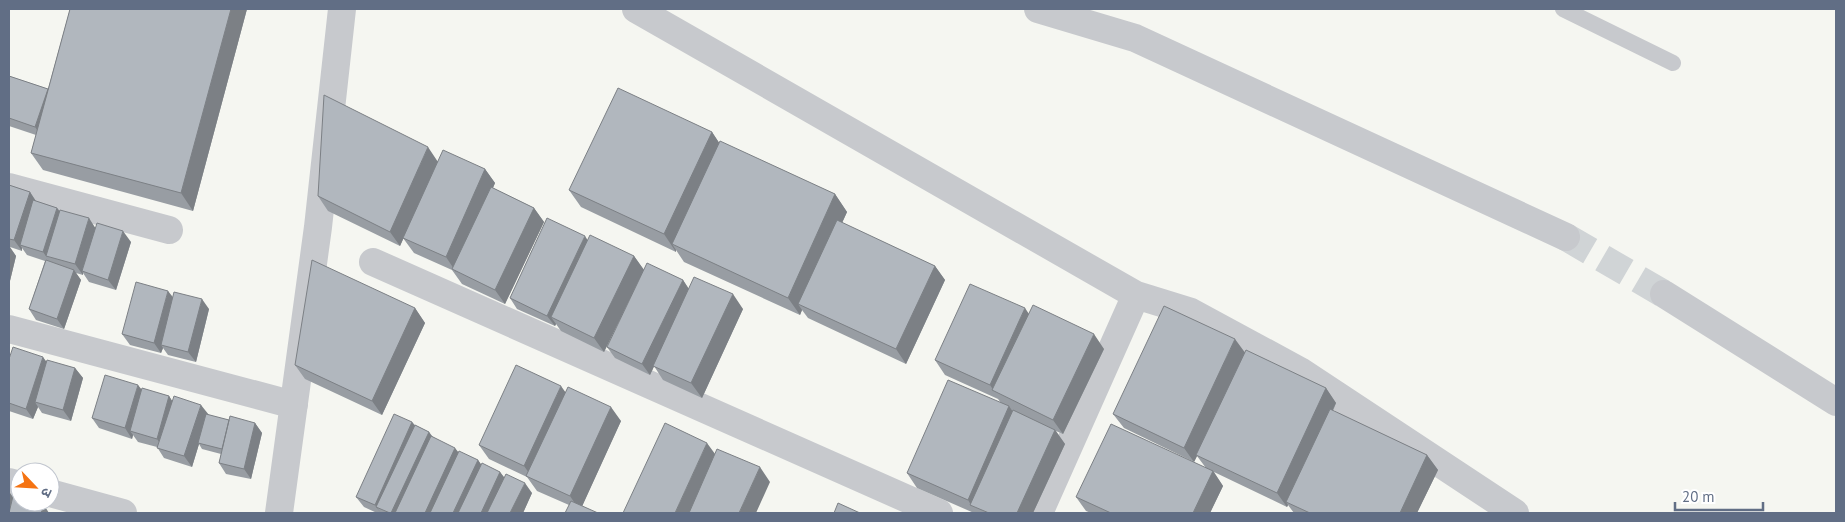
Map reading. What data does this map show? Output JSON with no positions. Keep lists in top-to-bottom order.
{
  "scale_bar": "20 m",
  "north": "bottom right"
}
